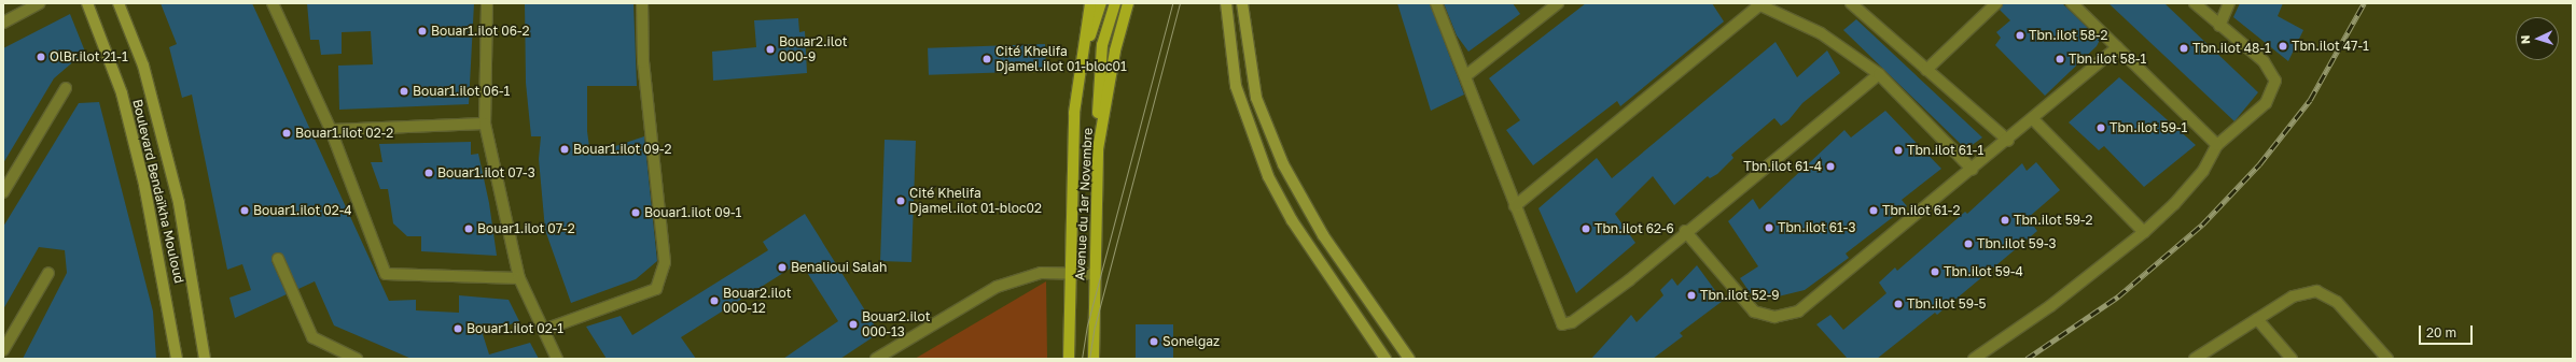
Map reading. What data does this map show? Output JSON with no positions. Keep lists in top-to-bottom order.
{
  "streets": {
    "main road": ["Boulevard Bendaïkha Mouloud", "Avenue du 1er Novembre"]
  },
  "places": [
    "Bouar1.ilot 06-2",
    "Tbn.ilot 58-2",
    "Tbn.ilot 47-1",
    "Tbn.ilot 48-1",
    "Bouar2.ilot 000-9",
    "OlBr.ilot 21-1",
    "Cité Khelifa Djamel.ilot 01-bloc01",
    "Tbn.ilot 58-1",
    "Bouar1.ilot 06-1",
    "Tbn.ilot 59-1",
    "Bouar1.ilot 02-2",
    "Bouar1.ilot 09-2",
    "Tbn.ilot 61-1",
    "Tbn.ilot 61-4",
    "Bouar1.ilot 07-3",
    "Cité Khelifa Djamel.ilot 01-bloc02",
    "Bouar1.ilot 02-4",
    "Tbn.ilot 61-2",
    "Bouar1.ilot 09-1",
    "Tbn.ilot 59-2",
    "Tbn.ilot 61-3",
    "Bouar1.ilot 07-2",
    "Tbn.ilot 62-6",
    "Tbn.ilot 59-3",
    "Benalioui Salah",
    "Tbn.ilot 59-4",
    "Tbn.ilot 52-9",
    "Bouar2.ilot 000-12",
    "Tbn.ilot 59-5",
    "Bouar2.ilot 000-13",
    "Bouar1.ilot 02-1",
    "Sonelgaz"
  ],
  "scale_bar": "20 m",
  "north": "left"
}
